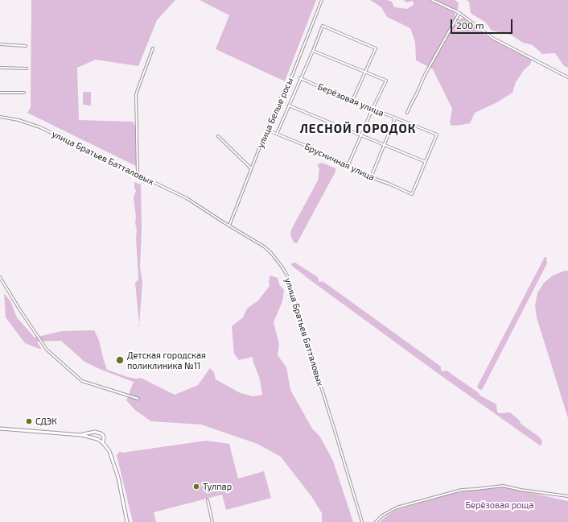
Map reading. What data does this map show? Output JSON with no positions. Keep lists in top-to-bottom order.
{
  "streets": {
    "street": [
      "Берёзовая улица",
      "улица Белые росы",
      "улица Братьев Батталовых",
      "Брусничная улица"
    ]
  },
  "crossings": [
    ["Берёзовая улица", "Брусничная улица"],
    ["улица Белые росы", "улица Братьев Батталовых"],
    ["улица Белые росы", "Брусничная улица"]
  ],
  "districts": ["ЛЕСНОЙ ГОРОДОК"],
  "parks": ["Берёзовая роща"],
  "places": ["Детская городская поликлиника №11", "СДЭК", "Тулпар"],
  "scale_bar": "200 m"
}
